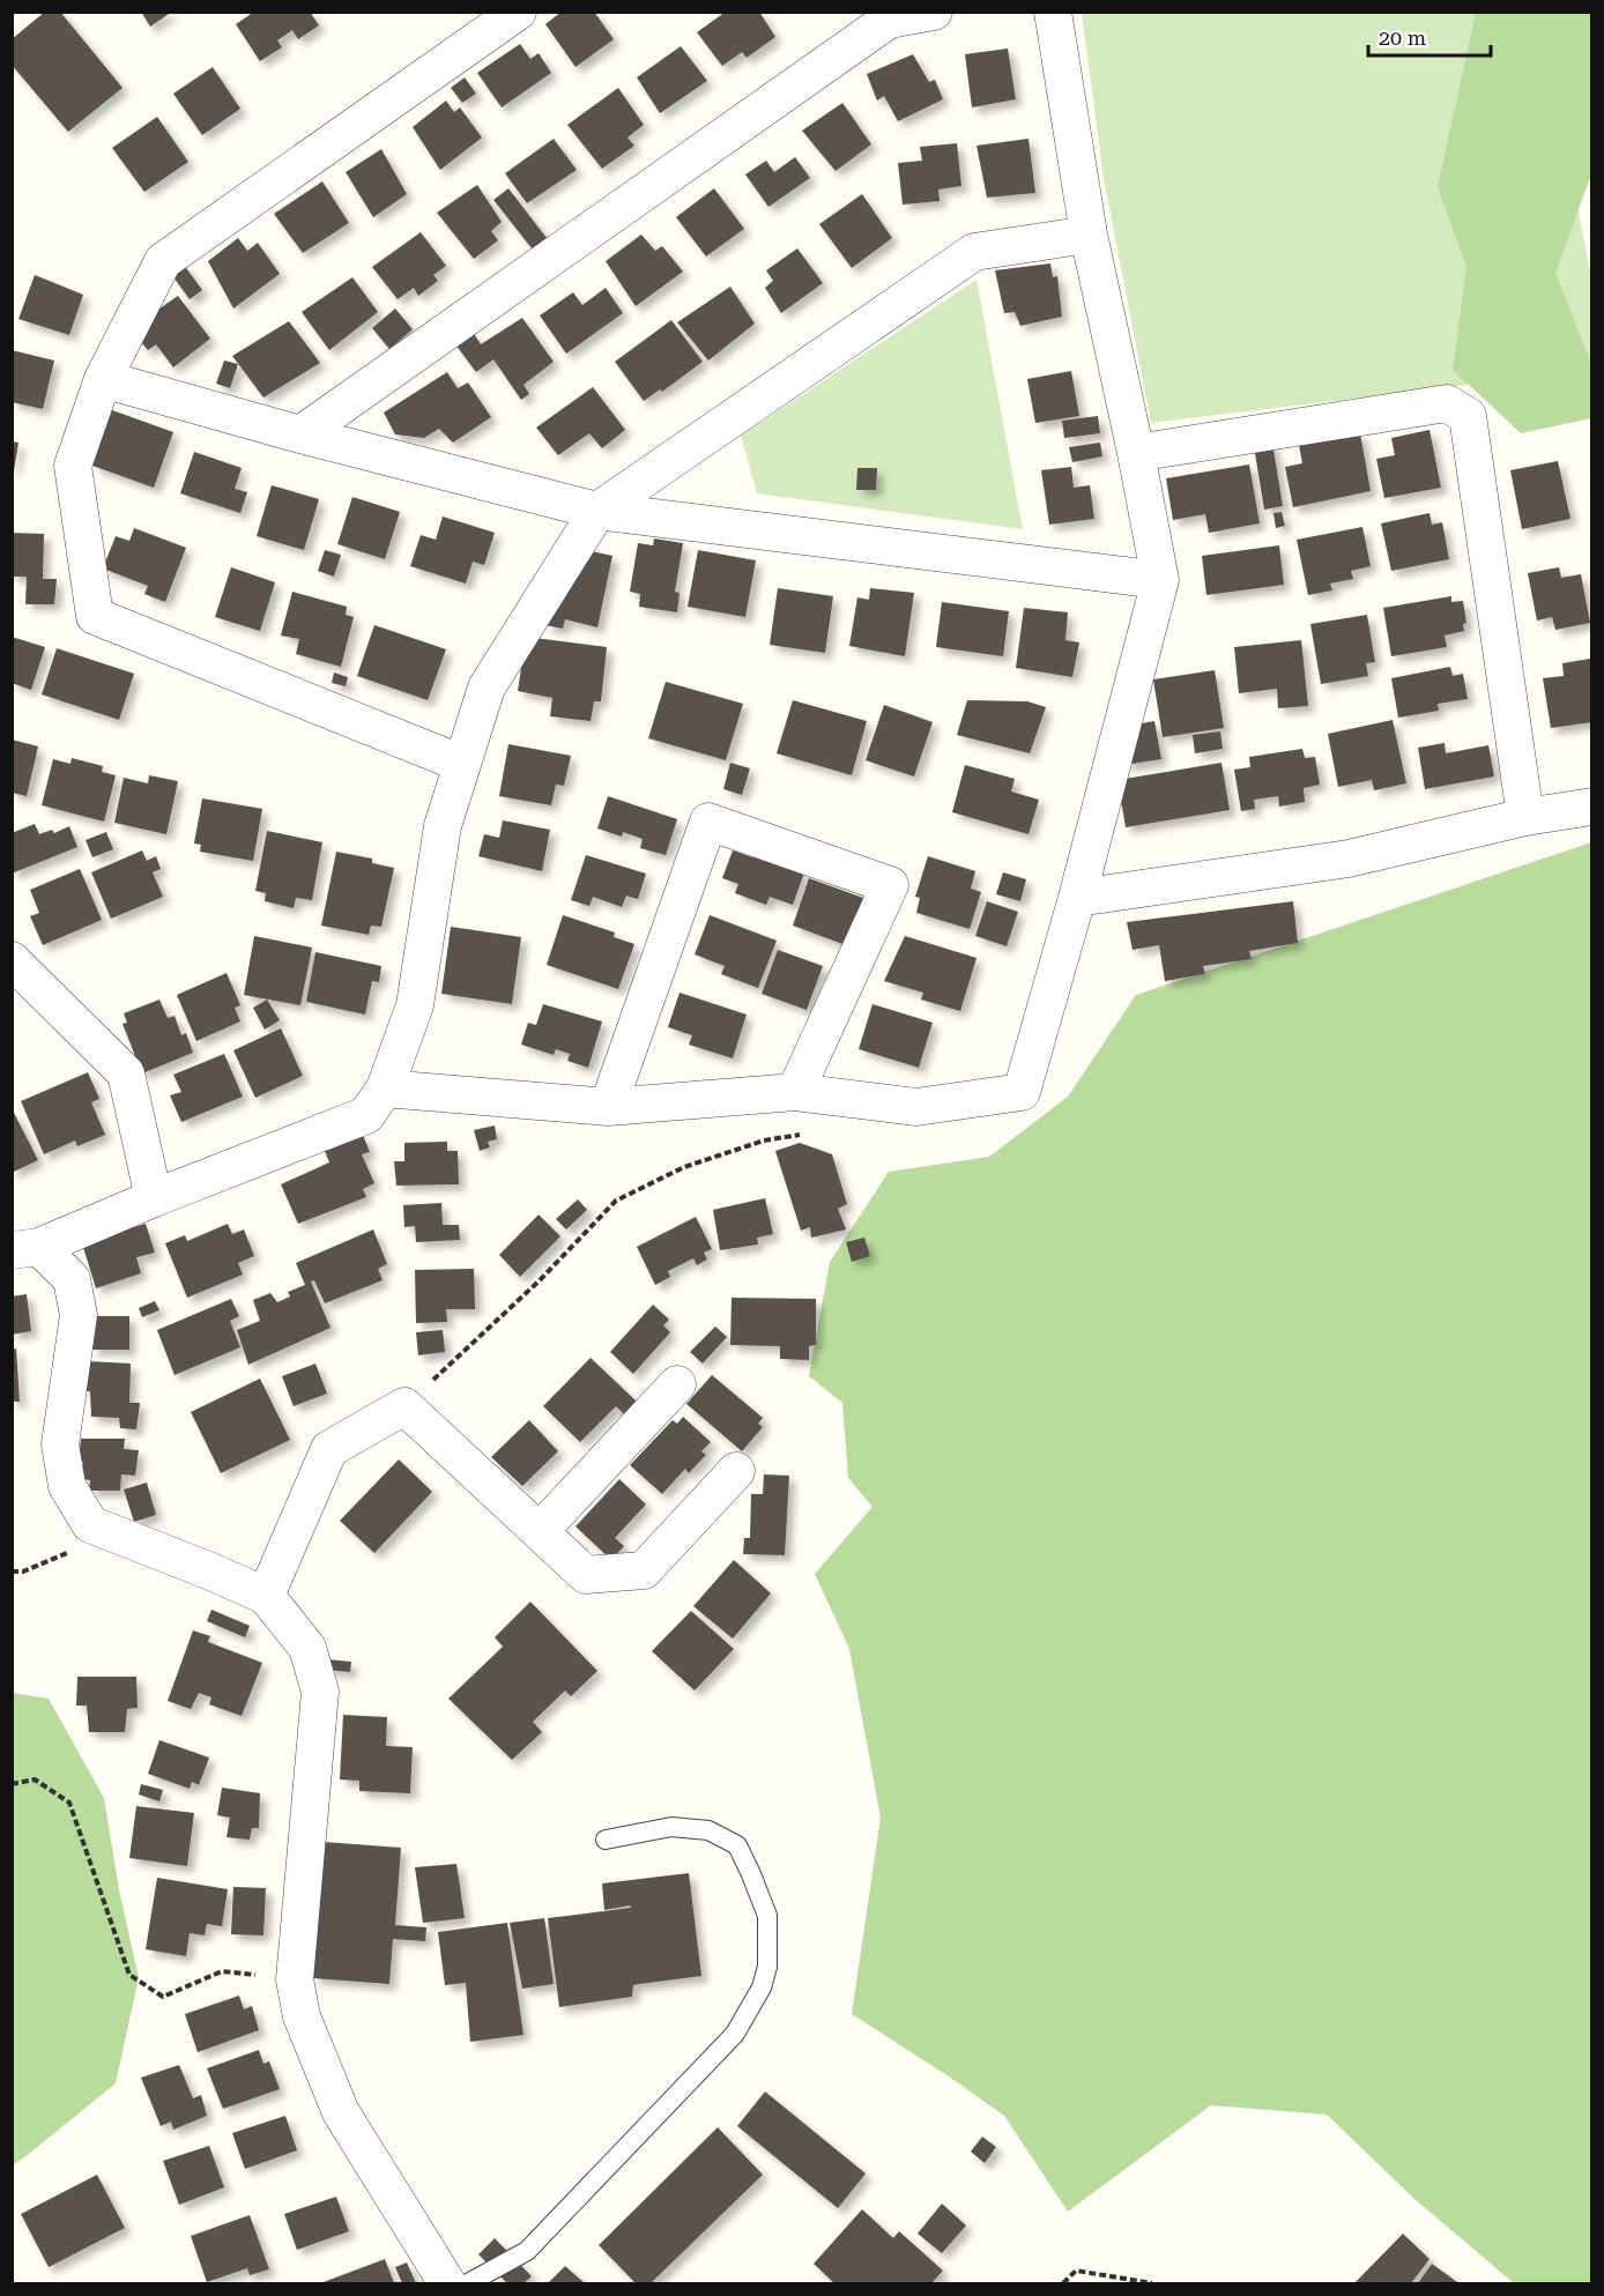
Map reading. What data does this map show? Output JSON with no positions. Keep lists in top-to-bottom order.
{
  "scale_bar": "20 m"
}
